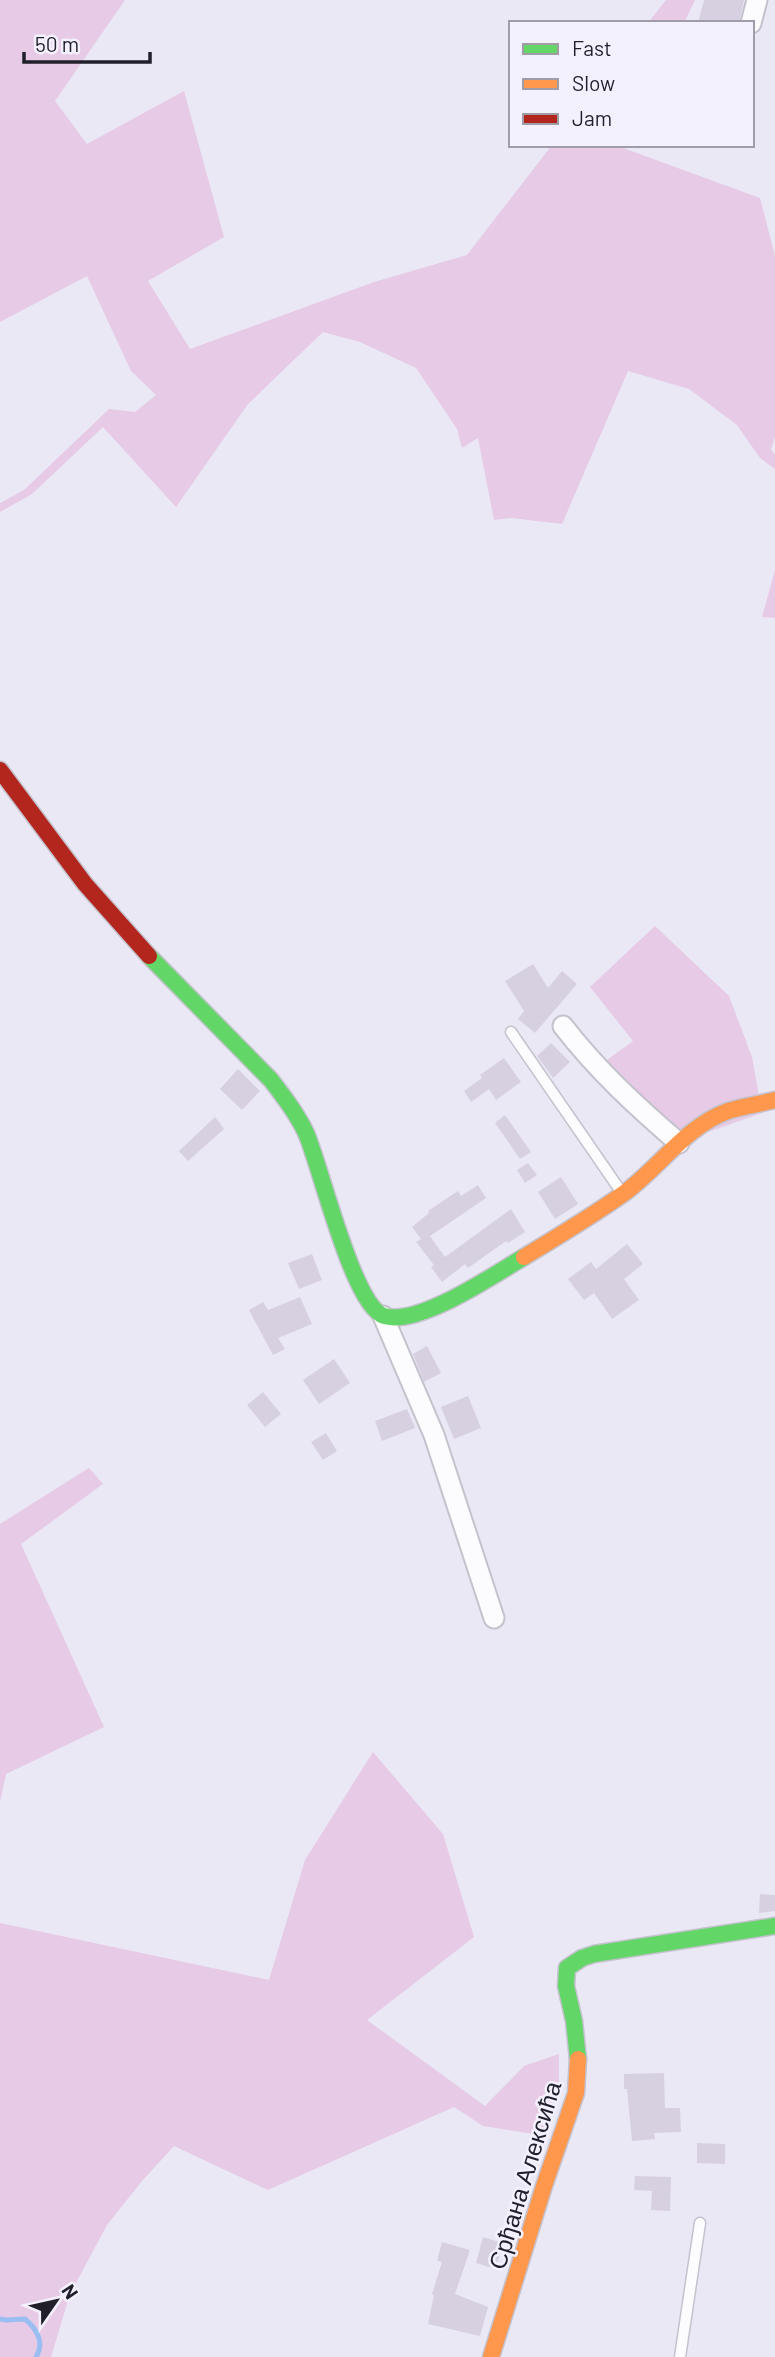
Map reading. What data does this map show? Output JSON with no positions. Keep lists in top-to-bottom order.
{
  "streets": {
    "street": ["Срђана Алексића"]
  },
  "legend": ["Fast", "Slow", "Jam"],
  "scale_bar": "50 m",
  "north": "top right"
}
